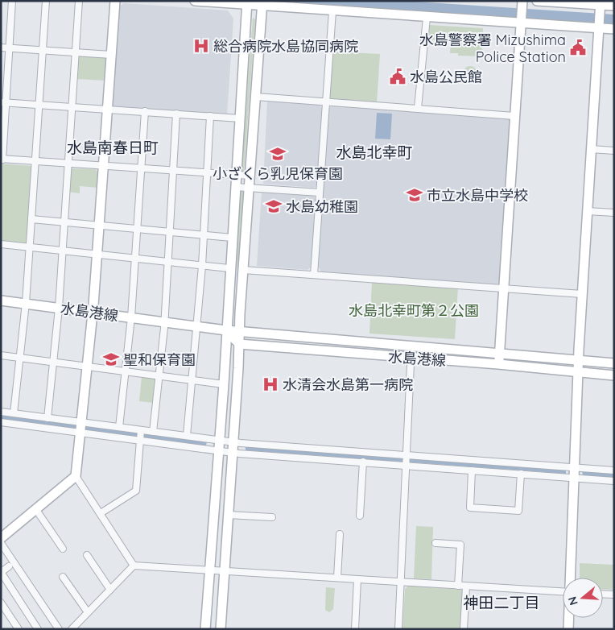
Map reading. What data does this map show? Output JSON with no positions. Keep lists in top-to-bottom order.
{
  "streets": {
    "street": ["水島港線"]
  },
  "districts": ["水島南春日町", "水島北幸町", "神田二丁目"],
  "parks": ["水島北幸町第２公園"],
  "places": {
    "hospital": ["総合病院水島協同病院", "水清会水島第一病院"],
    "public building": ["水島警察署 Mizushima Police Station", "水島公民館"],
    "school or university": [
      "小ざくら乳児保育園",
      "市立水島中学校",
      "水島幼稚園",
      "聖和保育園"
    ]
  },
  "north": "left"
}
